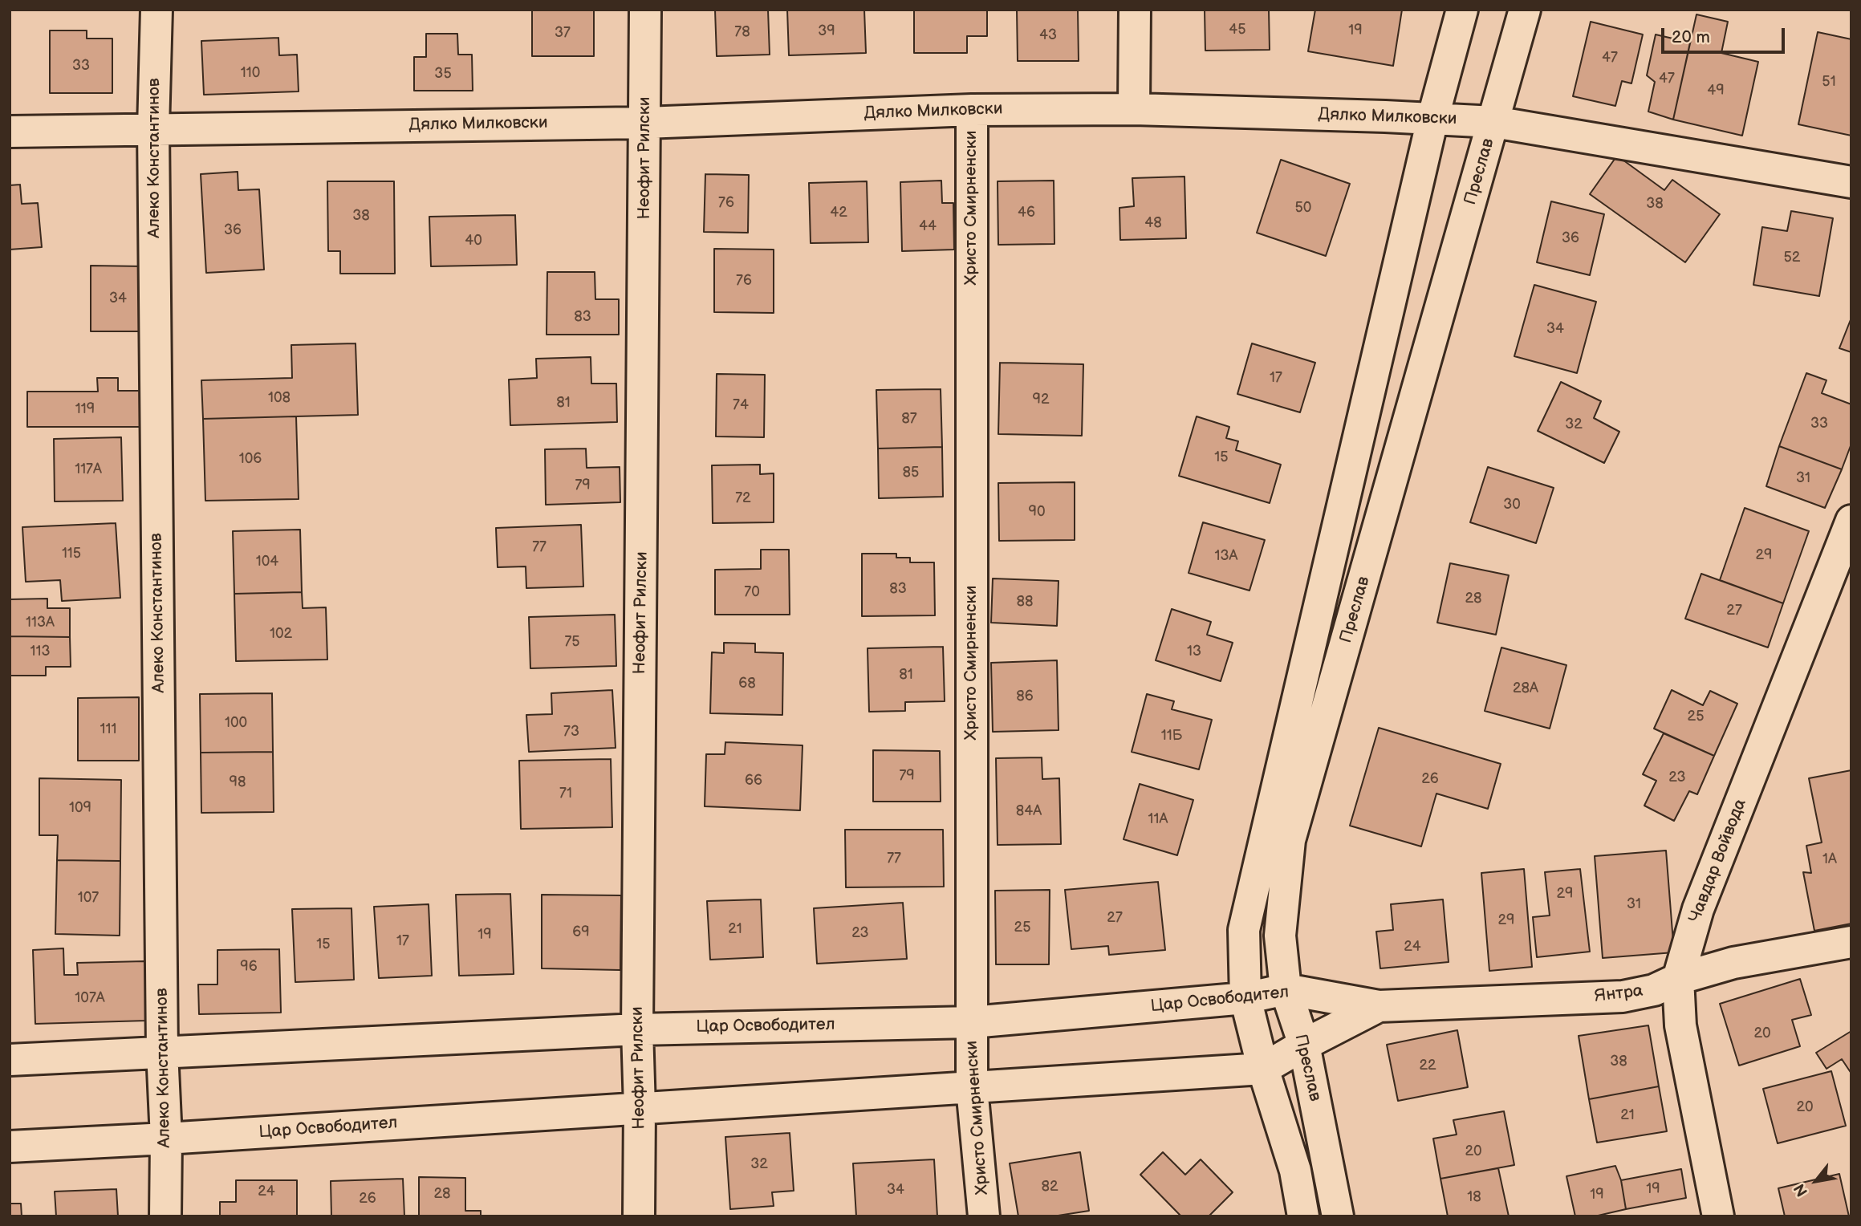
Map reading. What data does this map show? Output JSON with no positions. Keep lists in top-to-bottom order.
{
  "streets": {
    "street": [
      "Дялко Милковски",
      "Алеко Константинов",
      "Неофит Рилски",
      "Преслав",
      "Христо Смирненски",
      "Чавдар Войвода",
      "Янтра",
      "Цар Освободител"
    ]
  },
  "crossings": [
    ["Дялко Милковски", "Алеко Константинов"],
    ["Дялко Милковски", "Неофит Рилски"],
    ["Дялко Милковски", "Преслав"],
    ["Дялко Милковски", "Христо Смирненски"],
    ["Алеко Константинов", "Цар Освободител"],
    ["Неофит Рилски", "Цар Освободител"],
    ["Преслав", "Цар Освободител"],
    ["Христо Смирненски", "Цар Освободител"],
    ["Чавдар Войвода", "Янтра"],
    ["Янтра", "Цар Освободител"]
  ],
  "house_numbers": [
    "45",
    "19",
    "39",
    "78",
    "37",
    "43",
    "47",
    "33",
    "110",
    "35",
    "47",
    "51",
    "49",
    "76",
    "38",
    "50",
    "42",
    "46",
    "38",
    "48",
    "44",
    "36",
    "36",
    "40",
    "52",
    "76",
    "34",
    "83",
    "34",
    "17",
    "108",
    "92",
    "81",
    "74",
    "119",
    "87",
    "33",
    "32",
    "15",
    "106",
    "117А",
    "85",
    "31",
    "79",
    "72",
    "30",
    "90",
    "77",
    "115",
    "29",
    "13А",
    "104",
    "83",
    "70",
    "28",
    "88",
    "27",
    "113А",
    "102",
    "75",
    "113",
    "13",
    "81",
    "68",
    "28А",
    "86",
    "25",
    "100",
    "111",
    "73",
    "11Б",
    "79",
    "23",
    "26",
    "66",
    "98",
    "71",
    "109",
    "84А",
    "11А",
    "77",
    "1А",
    "29",
    "107",
    "31",
    "27",
    "29",
    "25",
    "21",
    "69",
    "23",
    "19",
    "17",
    "15",
    "24",
    "96",
    "107А",
    "20",
    "38",
    "22",
    "20",
    "21",
    "20",
    "32",
    "82",
    "19",
    "34",
    "24",
    "28",
    "19",
    "18",
    "26"
  ],
  "scale_bar": "20 m",
  "north": "bottom left"
}
